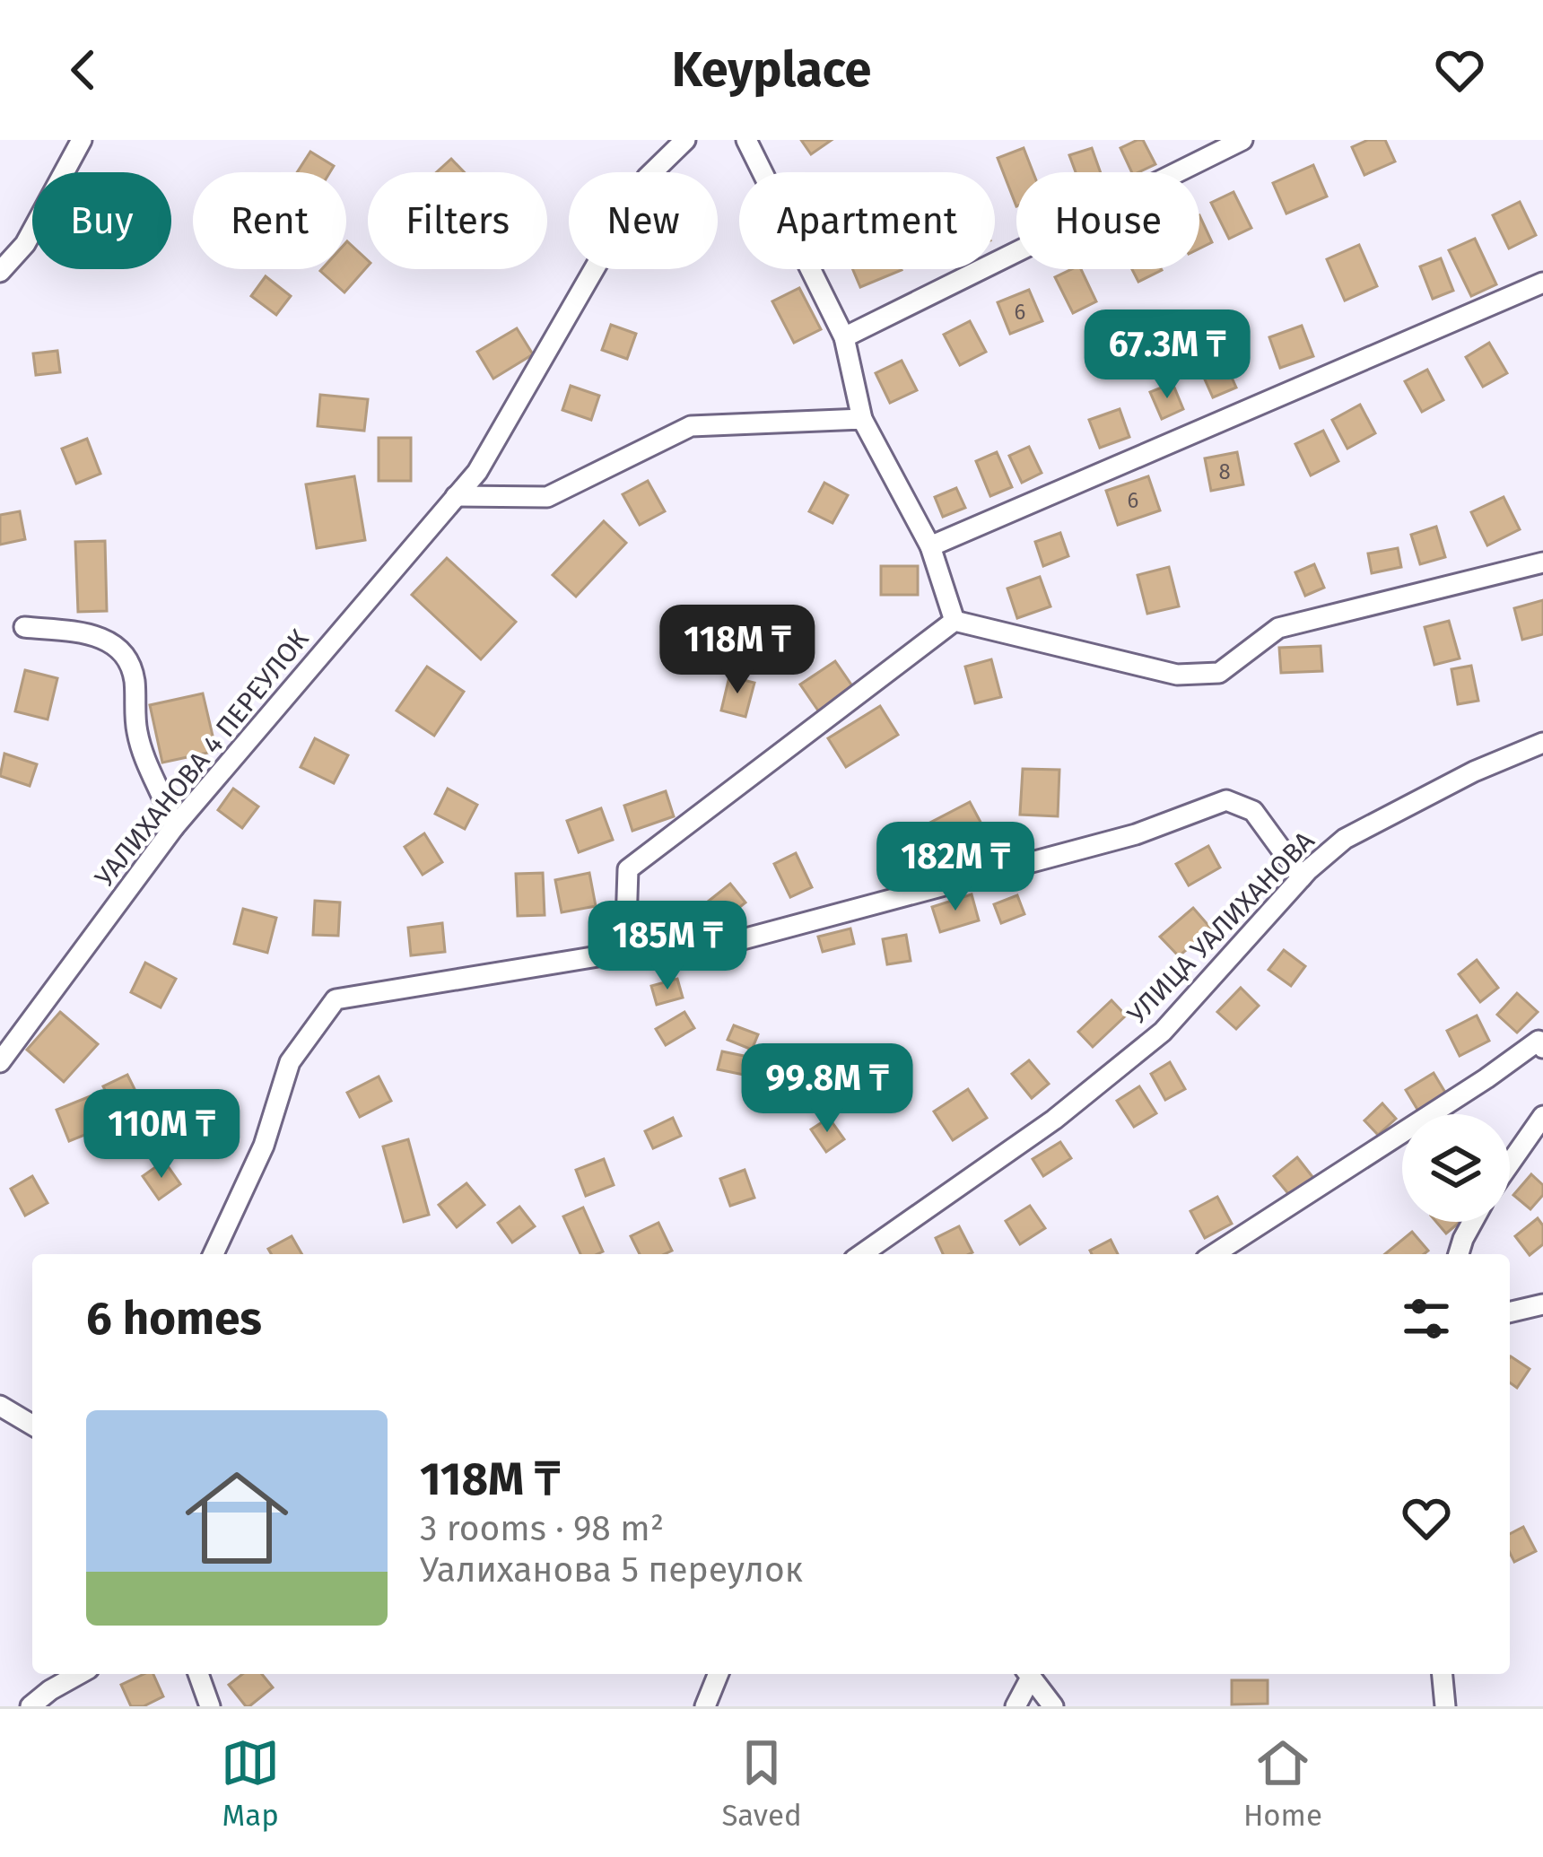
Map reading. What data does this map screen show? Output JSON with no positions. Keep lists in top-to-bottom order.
{
  "streets": {
    "street": ["УАЛИХАНОВА 4 ПЕРЕУЛОК", "УЛИЦА УАЛИХАНОВА"]
  },
  "house_numbers": ["6", "8", "6"],
  "page": {
    "header": "Keyplace",
    "chip": [
      "Buy",
      "Rent",
      "Filters",
      "New",
      "Apartment",
      "House"
    ],
    "price": [
      "67.3M ₸",
      "118M ₸",
      "182M ₸",
      "185M ₸",
      "99.8M ₸",
      "110M ₸"
    ],
    "heading": "6 homes",
    "list": [
      {
        "name": "118M ₸",
        "note": "3 rooms · 98 m² · Уалиханова 5 переулок"
      }
    ],
    "tabs": ["Map", "Saved", "Home"]
  }
}
